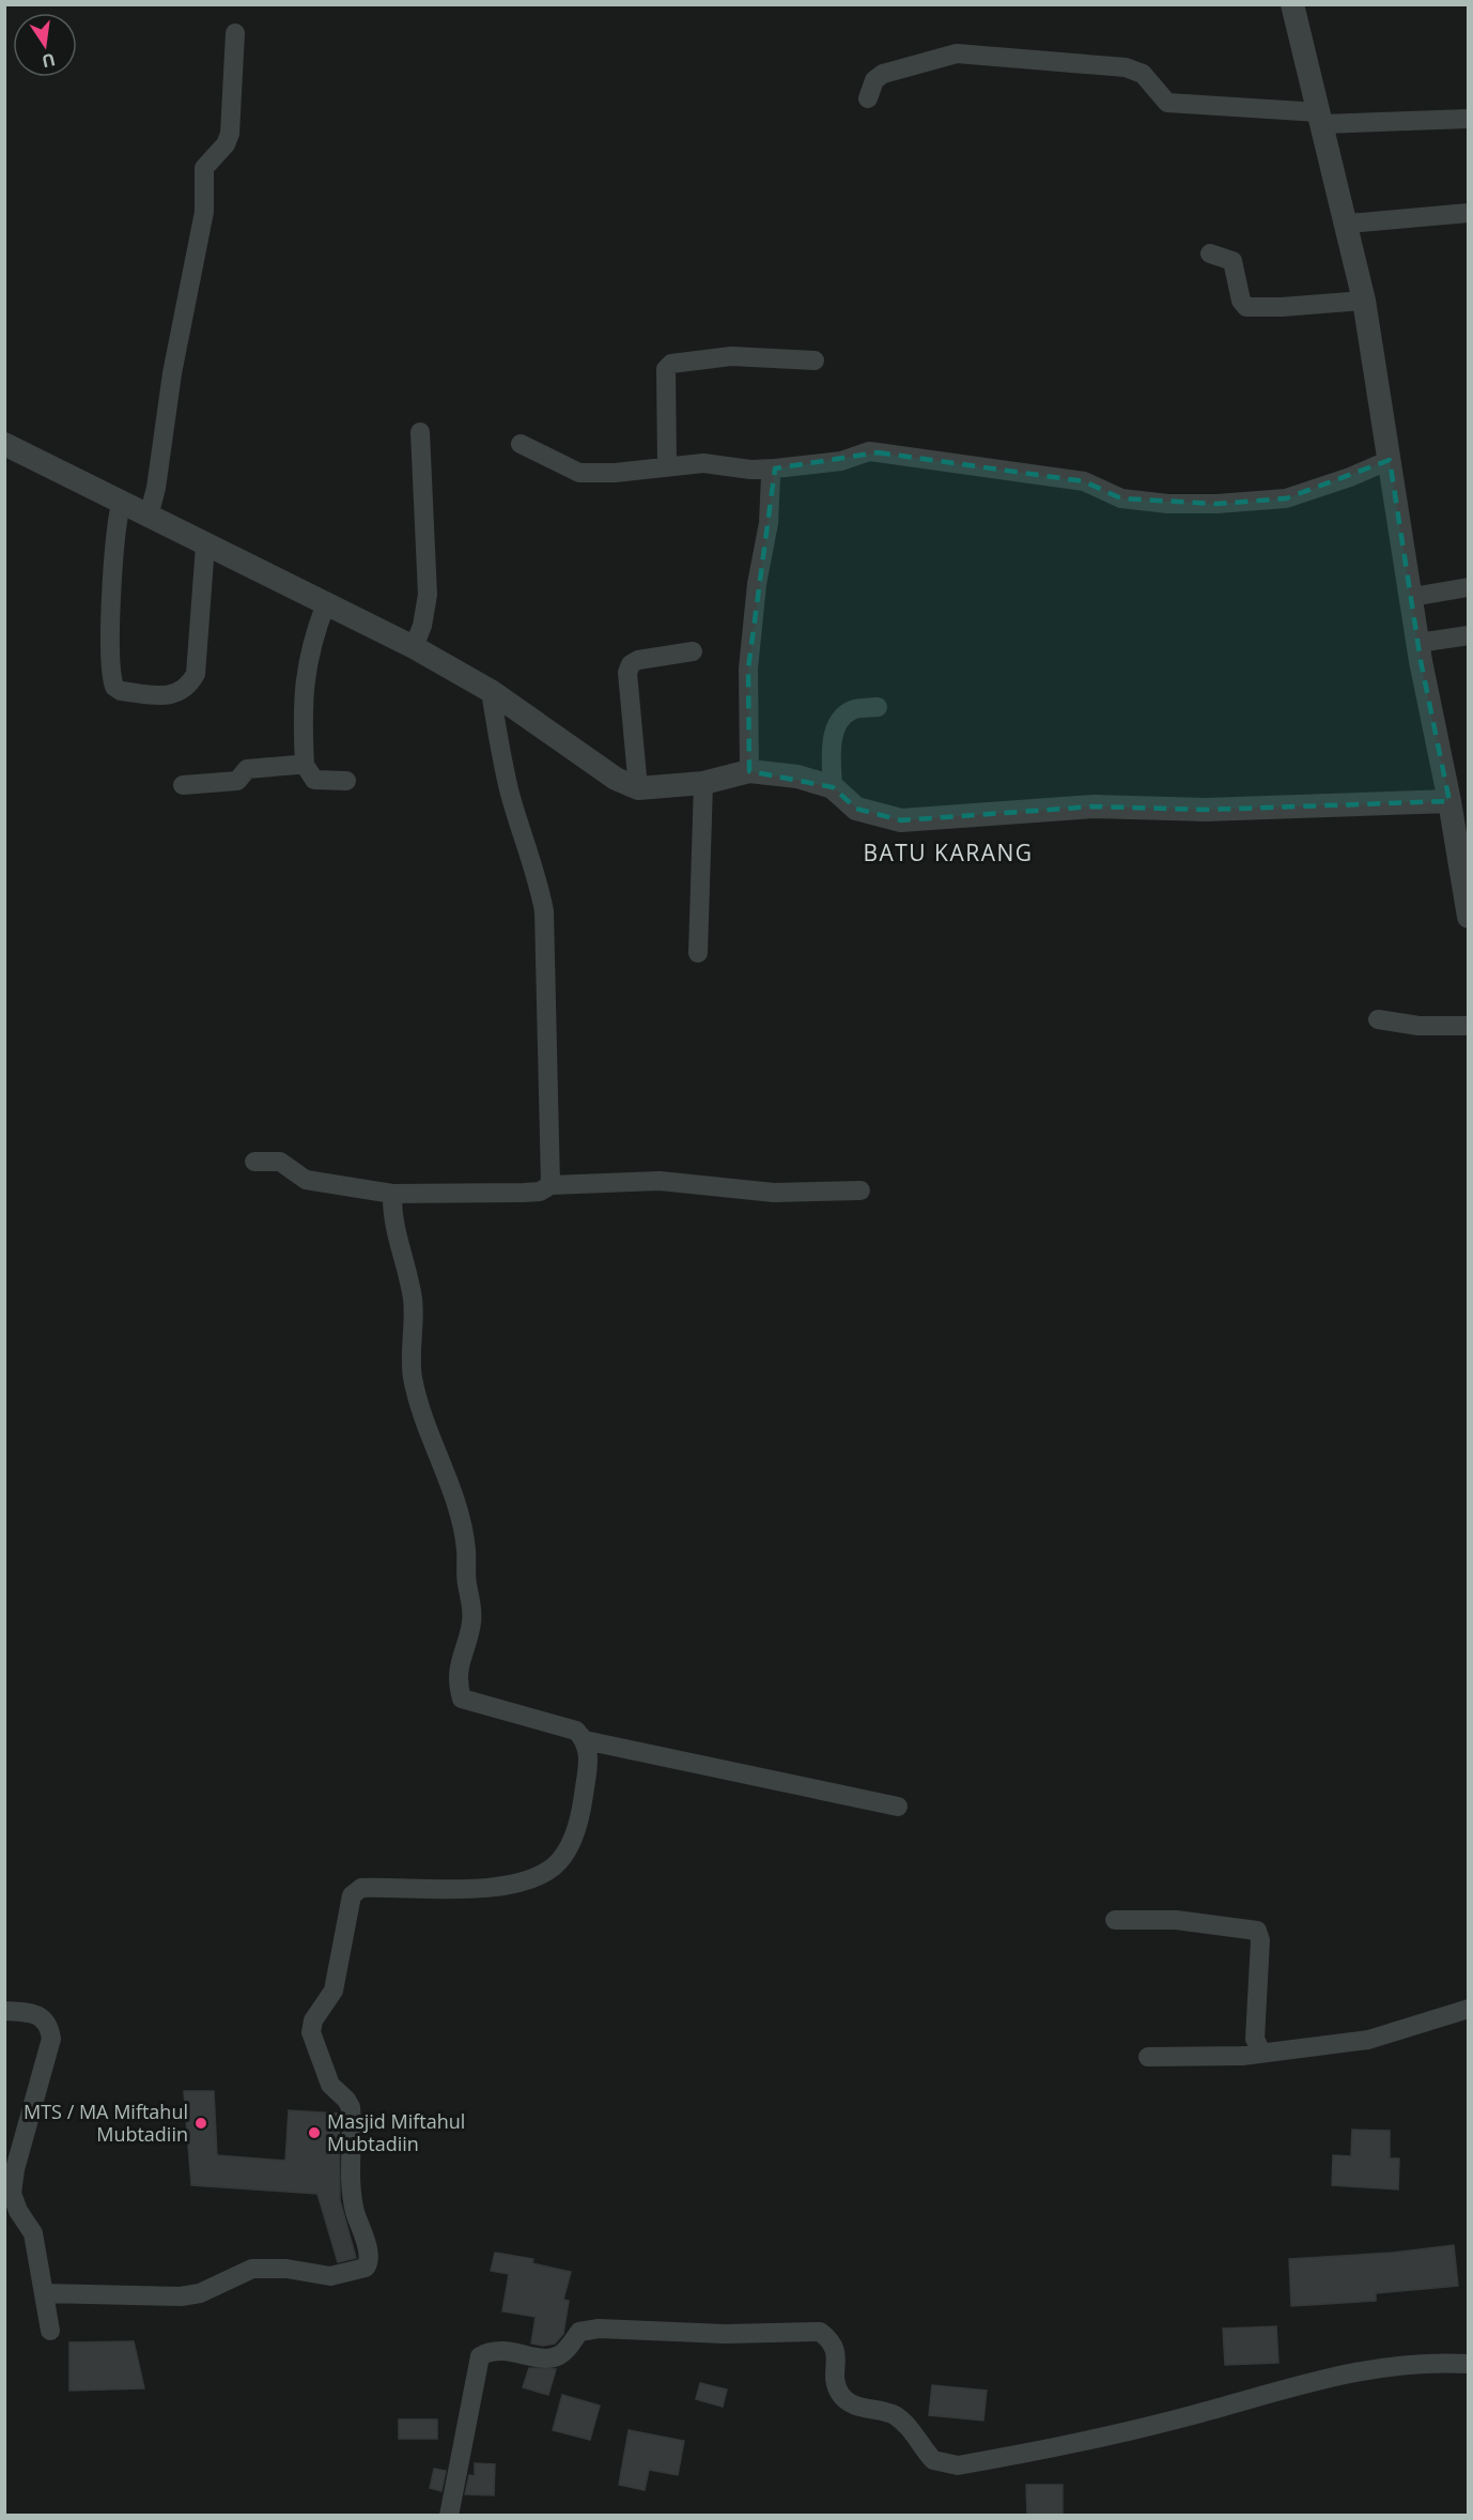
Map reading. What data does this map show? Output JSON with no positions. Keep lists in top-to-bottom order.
{
  "districts": ["BATU KARANG"],
  "places": ["MTS / MA Miftahul Mubtadiin", "Masjid Miftahul Mubtadiin"],
  "north": "bottom"
}
